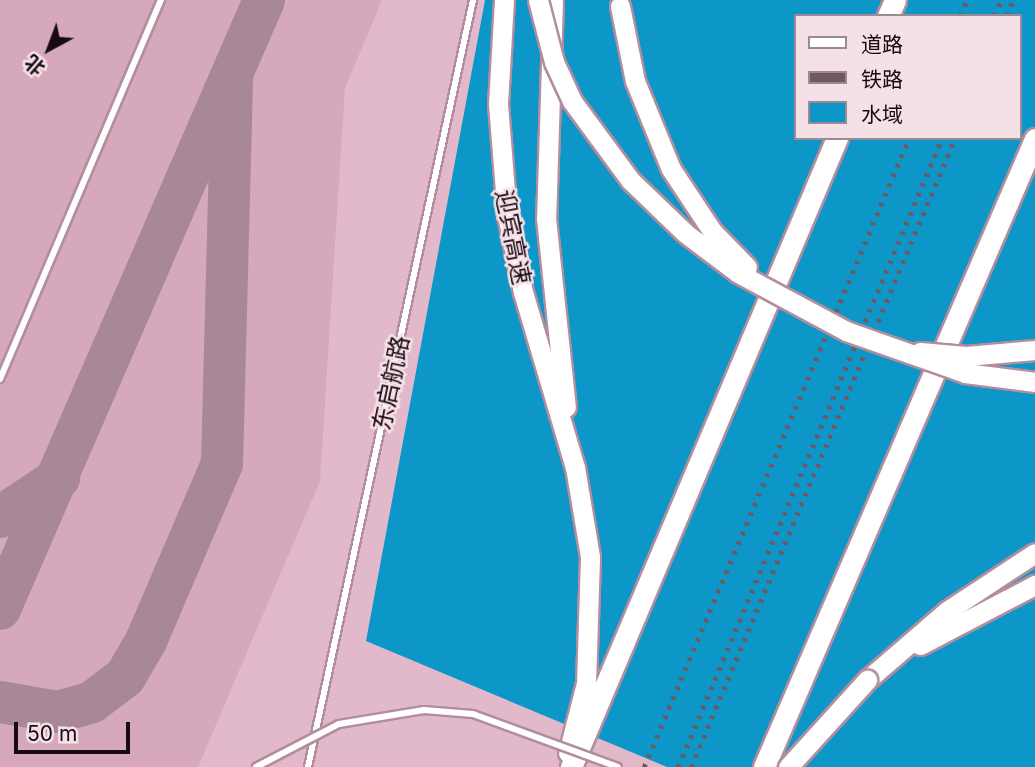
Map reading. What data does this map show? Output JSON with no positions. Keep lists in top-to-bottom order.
{
  "streets": {
    "main road": ["迎宾高速"],
    "lane": ["东启航路"]
  },
  "legend": ["道路", "铁路", "水域"],
  "scale_bar": "50 m",
  "north": "bottom left"
}
